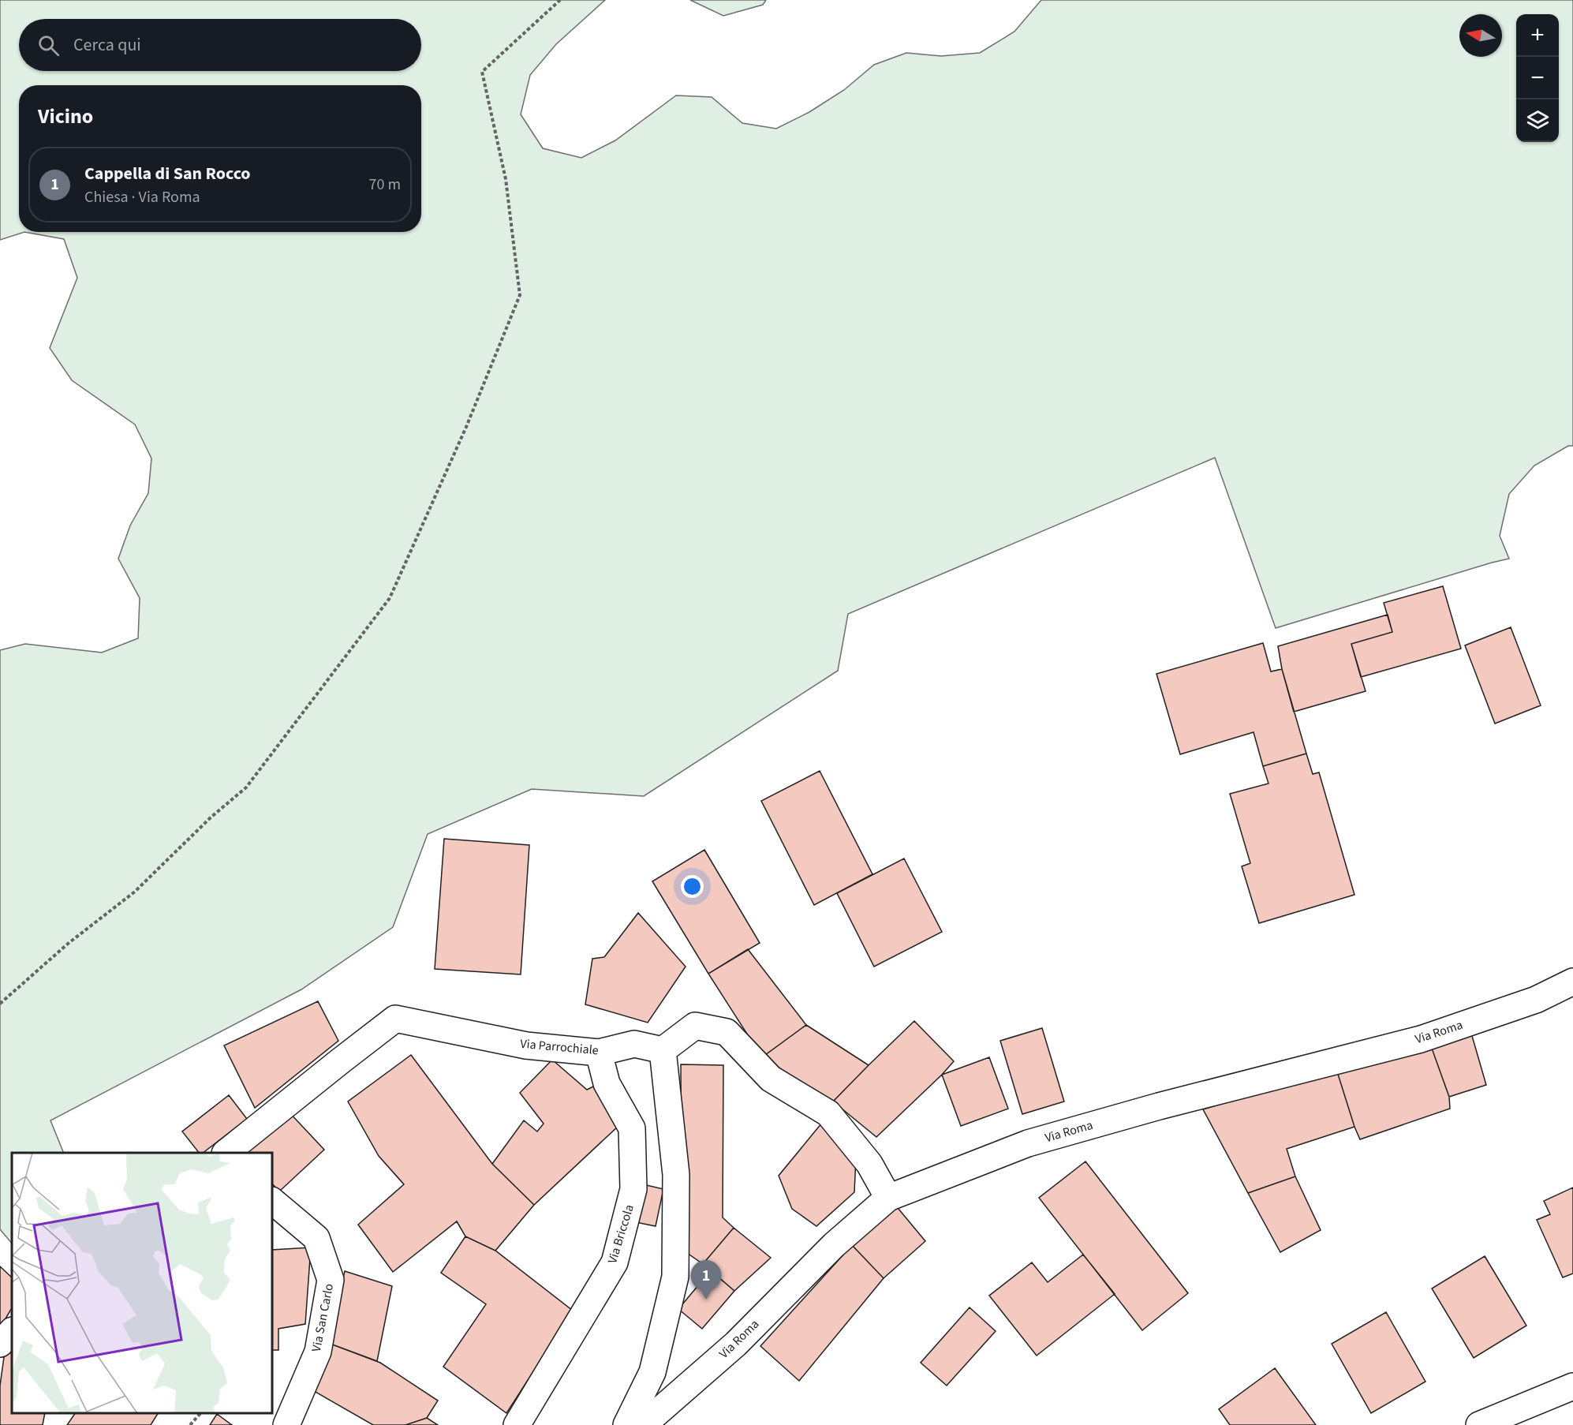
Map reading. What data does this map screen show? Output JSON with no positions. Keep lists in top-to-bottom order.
{
  "streets": {
    "street": [
      "Via Roma",
      "Via Parrochiale",
      "Via Briccola",
      "Via San Carlo"
    ]
  },
  "crossings": [
    ["Via Parrochiale", "Via Briccola"]
  ],
  "north": "left",
  "page": {
    "map_buttons": ["+", "−"],
    "search": "Cerca qui",
    "heading": "Vicino",
    "list": [
      {
        "mark": "1",
        "name": "Cappella di San Rocco",
        "note": "Chiesa · Via Roma",
        "value": "70 m"
      }
    ],
    "pins": "1"
  }
}
